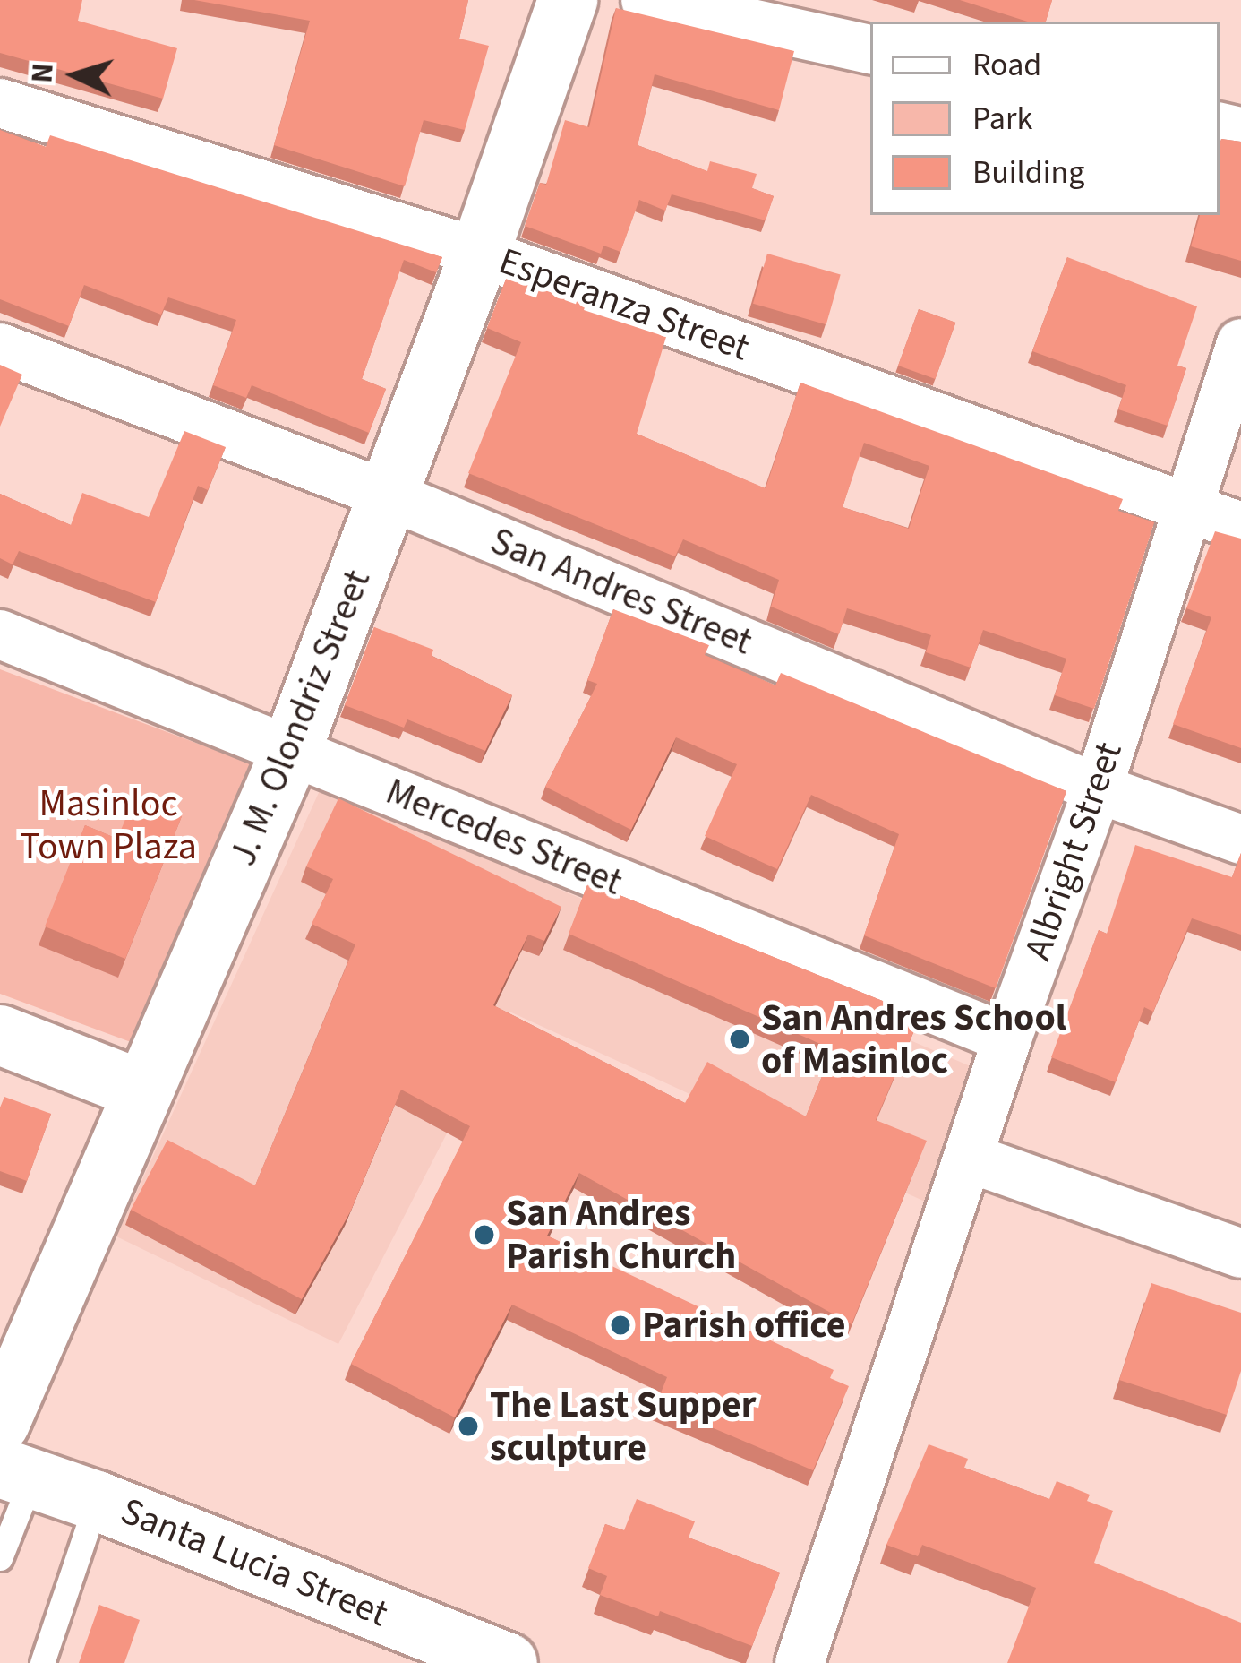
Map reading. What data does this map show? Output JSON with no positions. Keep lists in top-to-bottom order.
{
  "streets": {
    "street": [
      "Esperanza Street",
      "San Andres Street",
      "J. M. Olondriz Street",
      "Mercedes Street",
      "Albright Street",
      "Santa Lucia Street"
    ]
  },
  "crossings": [
    ["Esperanza Street", "J. M. Olondriz Street"],
    ["Esperanza Street", "Albright Street"],
    ["San Andres Street", "J. M. Olondriz Street"],
    ["San Andres Street", "Albright Street"],
    ["J. M. Olondriz Street", "Mercedes Street"],
    ["Mercedes Street", "Albright Street"]
  ],
  "parks": ["Masinloc Town Plaza"],
  "places": [
    "San Andres School of Masinloc",
    "San Andres Parish Church",
    "Parish office",
    "The Last Supper sculpture"
  ],
  "legend": ["Road", "Park", "Building"],
  "north": "left"
}
